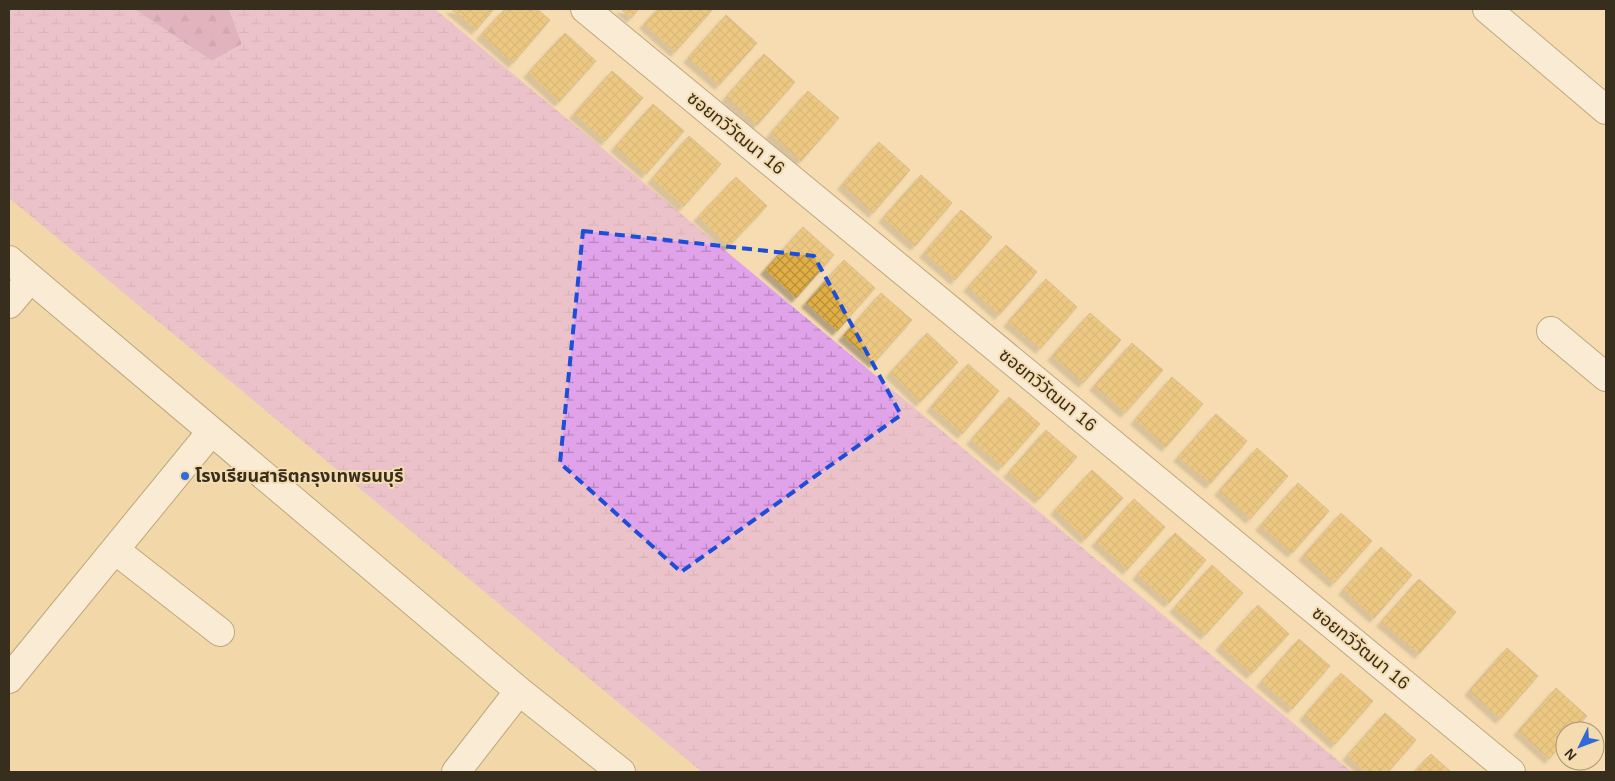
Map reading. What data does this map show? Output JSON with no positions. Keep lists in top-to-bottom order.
{
  "streets": {
    "street": ["ซอยทวีวัฒนา 16"]
  },
  "places": ["โรงเรียนสาธิตกรุงเทพธนบุรี"],
  "north": "bottom left"
}
